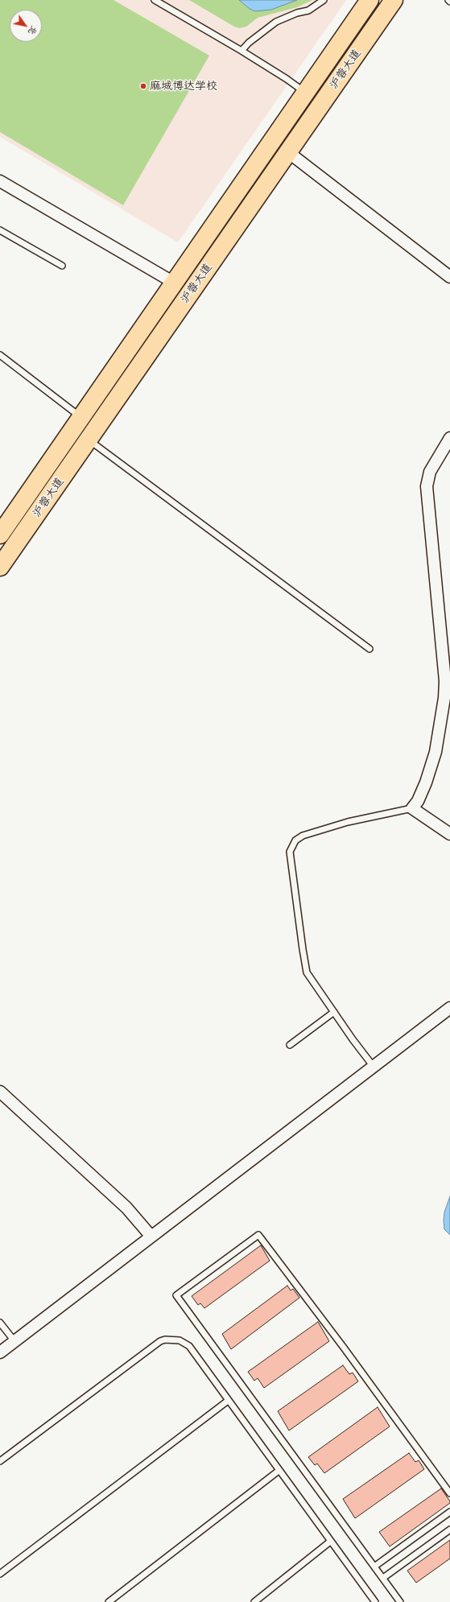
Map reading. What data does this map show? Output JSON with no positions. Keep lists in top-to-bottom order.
{
  "streets": {
    "main road": ["沪蓉大道"]
  },
  "places": ["麻城博达学校"],
  "north": "bottom right"
}
